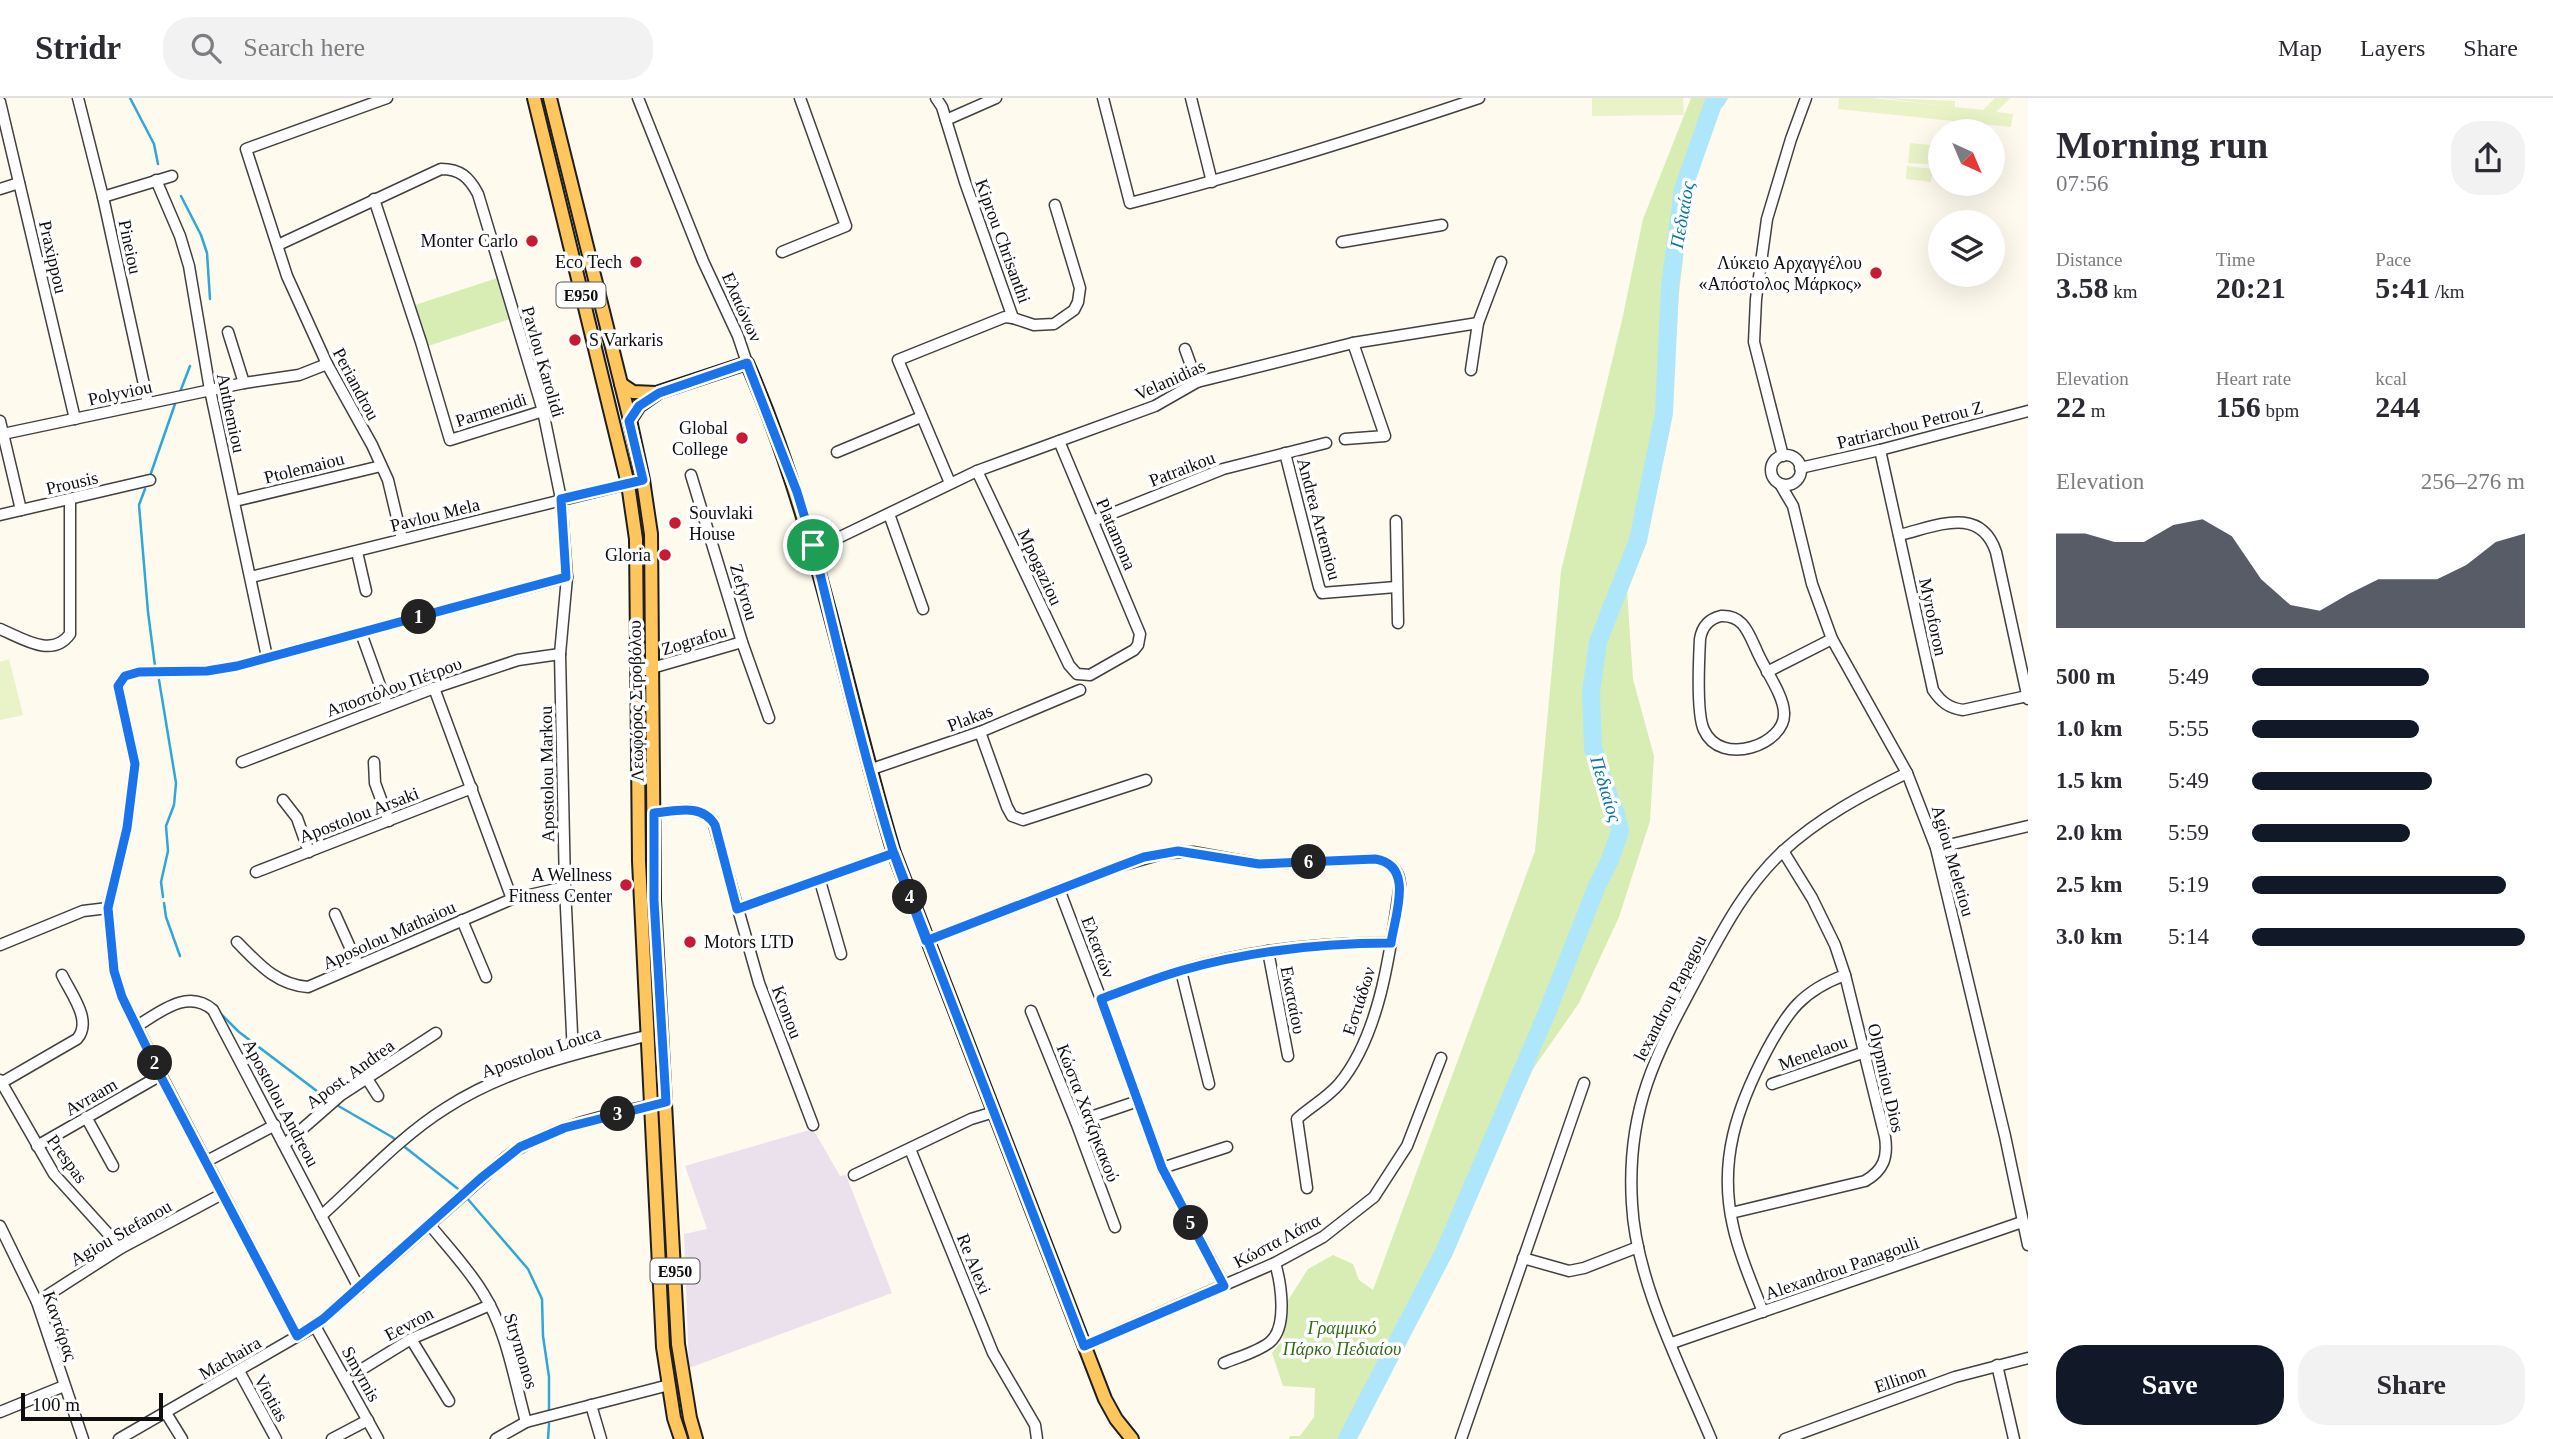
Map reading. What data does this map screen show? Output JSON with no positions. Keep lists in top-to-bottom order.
{
  "streets": {
    "main road": ["E950", "Ελαιώνων", "Λεωφόρος Στροβόλου"],
    "street": [
      "Kiprou Chrisanthi",
      "Pineiou",
      "Praxippou",
      "Pavlou Karolidi",
      "Velanidias",
      "Periandrou",
      "Polyviou",
      "Parmenidi",
      "Anthemiou",
      "Patriarchou Petrou Z",
      "Ptolemaiou",
      "Patraikou",
      "Prousis",
      "Pavlou Mela",
      "Andrea Artemiou",
      "Platamona",
      "Mpogaziou",
      "Zefyrou",
      "Myroforon",
      "Zografou",
      "Αποστόλου Πέτρου",
      "Plakas",
      "Apostolou Markou",
      "Apostolou Arsaki",
      "Agiou Meletiou",
      "Aposolou Mathaiou",
      "Ελεατών",
      "lexandrou Papagou",
      "Εκαταίου",
      "Εστιάδων",
      "Kronou",
      "Apostolou Louca",
      "Menelaou",
      "Apost. Andrea",
      "Olypmiou Dios",
      "Avraam",
      "Apostolou Andreou",
      "Κώστα Χατζηκακού",
      "Prespas",
      "Agiou Stefanou",
      "Κώστα Λάπα",
      "Re Alexi",
      "Alexandrou Panagouli",
      "Eevron",
      "Καντάρας",
      "Strymonos",
      "Machaira",
      "Smyrnis",
      "Ellinon",
      "Viotias"
    ]
  },
  "crossings": [
    ["Pineiou", "Polyviou"],
    ["Praxippou", "Polyviou"],
    ["Ελαιώνων", "Velanidias"],
    ["Ελαιώνων", "Plakas"],
    ["Ελαιώνων", "Εστιάδων"],
    ["Ελαιώνων", "Κώστα Λάπα"],
    ["Pavlou Karolidi", "Parmenidi"],
    ["Pavlou Karolidi", "Pavlou Mela"],
    ["Pavlou Karolidi", "Apostolou Markou"],
    ["Velanidias", "Platamona"],
    ["Velanidias", "Mpogaziou"],
    ["Periandrou", "Polyviou"],
    ["Periandrou", "Ptolemaiou"],
    ["Periandrou", "Pavlou Mela"],
    ["Polyviou", "Anthemiou"],
    ["Anthemiou", "Ptolemaiou"],
    ["Anthemiou", "Pavlou Mela"],
    ["Patriarchou Petrou Z", "Myroforon"],
    ["Patriarchou Petrou Z", "Agiou Meletiou"],
    ["Patraikou", "Andrea Artemiou"],
    ["Patraikou", "Platamona"],
    ["Pavlou Mela", "Λεωφόρος Στροβόλου"],
    ["Platamona", "Mpogaziou"],
    ["Zefyrou", "Zografou"],
    ["Zografou", "Λεωφόρος Στροβόλου"],
    ["Αποστόλου Πέτρου", "Apostolou Markou"],
    ["Λεωφόρος Στροβόλου", "Kronou"],
    ["Λεωφόρος Στροβόλου", "Apostolou Louca"],
    ["Λεωφόρος Στροβόλου", "Machaira"],
    ["Apostolou Markou", "Aposolou Mathaiou"],
    ["Apostolou Markou", "Apostolou Louca"],
    ["Agiou Meletiou", "lexandrou Papagou"],
    ["Agiou Meletiou", "Alexandrou Panagouli"],
    ["Ελεατών", "Εστιάδων"],
    ["Ελεατών", "Κώστα Λάπα"],
    ["lexandrou Papagou", "Olypmiou Dios"],
    ["lexandrou Papagou", "Alexandrou Panagouli"],
    ["Apostolou Louca", "Apostolou Andreou"],
    ["Menelaou", "Olypmiou Dios"],
    ["Apost. Andrea", "Apostolou Andreou"],
    ["Avraam", "Prespas"],
    ["Apostolou Andreou", "Machaira"],
    ["Prespas", "Agiou Stefanou"],
    ["Agiou Stefanou", "Καντάρας"],
    ["Eevron", "Strymonos"],
    ["Eevron", "Smyrnis"],
    ["Strymonos", "Machaira"],
    ["Machaira", "Smyrnis"],
    ["Machaira", "Viotias"]
  ],
  "water": ["Πεδιαίος"],
  "parks": ["Γραμμικό Πάρκο Πεδιαίου"],
  "places": [
    "Monter Carlo",
    "Eco Tech",
    "Λύκειο Αρχαγγέλου «Απόστολος Μάρκος»",
    "S Varkaris",
    "Global College",
    "Souvlaki House",
    "Gloria",
    "A Wellness Fitness Center",
    "Motors LTD"
  ],
  "scale_bar": "100 m",
  "north": "bottom right",
  "page": {
    "header": "Stridr",
    "search": "Search here",
    "nav": ["Map", "Layers", "Share"],
    "heading": ["Morning run", "07:56"],
    "stats": [
      ["Distance", "3.58 km"],
      ["Time", "20:21"],
      ["Pace", "5:41 /km"],
      ["Elevation", "22 m"],
      ["Heart rate", "156 bpm"],
      ["kcal", "244"]
    ],
    "chart": ["Elevation", "256–276 m"],
    "pins": [
      "1",
      "6",
      "4",
      "2",
      "3",
      "5"
    ],
    "list": [
      {
        "name": "500 m",
        "note": "5:49"
      },
      {
        "name": "1.0 km",
        "note": "5:55"
      },
      {
        "name": "1.5 km",
        "note": "5:49"
      },
      {
        "name": "2.0 km",
        "note": "5:59"
      },
      {
        "name": "2.5 km",
        "note": "5:19"
      },
      {
        "name": "3.0 km",
        "note": "5:14"
      }
    ],
    "buttons": ["Save", "Share"],
    "scale": "100 m"
  }
}
